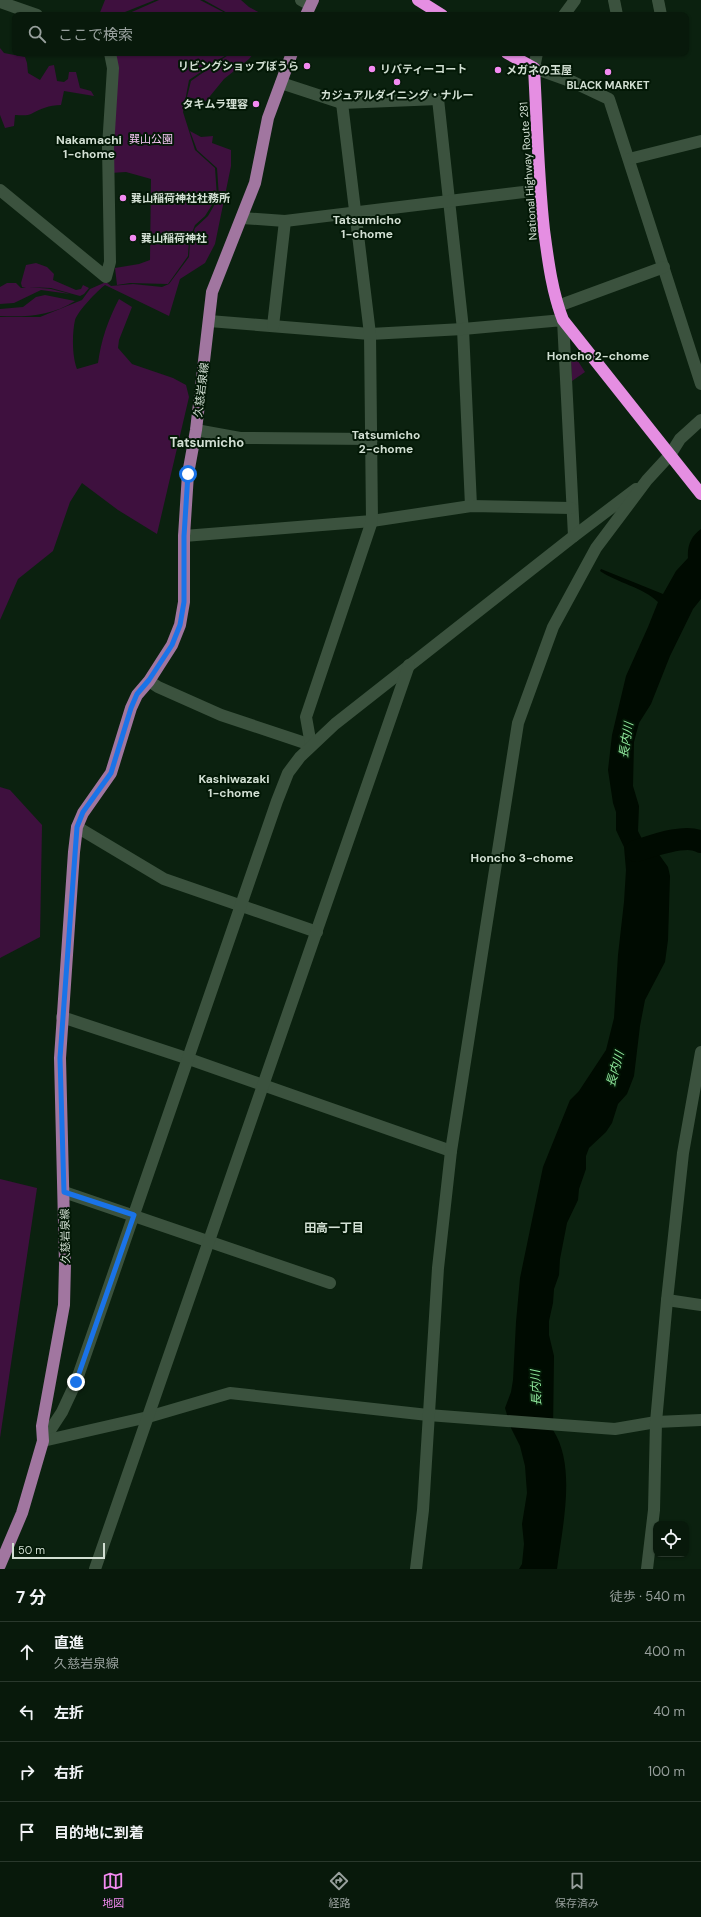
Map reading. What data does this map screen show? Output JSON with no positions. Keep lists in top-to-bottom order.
{
  "streets": {
    "highway": ["National Highway Route 281"],
    "main road": ["久慈岩泉線"]
  },
  "districts": [
    "Nakamachi 1-chome",
    "Tatsumicho 1-chome",
    "Honcho 2-chome",
    "Tatsumicho 2-chome",
    "Tatsumicho",
    "Kashiwazaki 1-chome",
    "Honcho 3-chome",
    "田高一丁目"
  ],
  "water": ["長内川"],
  "parks": ["巽山公園"],
  "places": [
    "リビングショップぼうら",
    "リバティーコート",
    "メガネの玉屋",
    "BLACK MARKET",
    "カジュアルダイニング・ナルー",
    "タキムラ理容",
    "巽山稲荷神社社務所",
    "巽山稲荷神社"
  ],
  "scale_bar": "50 m",
  "page": {
    "search": "ここで検索",
    "scale": "50 m",
    "heading": ["7 分", "徒歩 · 540 m"],
    "list": [
      ["直進", "久慈岩泉線", "400 m"],
      ["左折", "40 m"],
      ["右折", "100 m"],
      "目的地に到着"
    ],
    "nav": ["地図", "経路", "保存済み"]
  }
}
